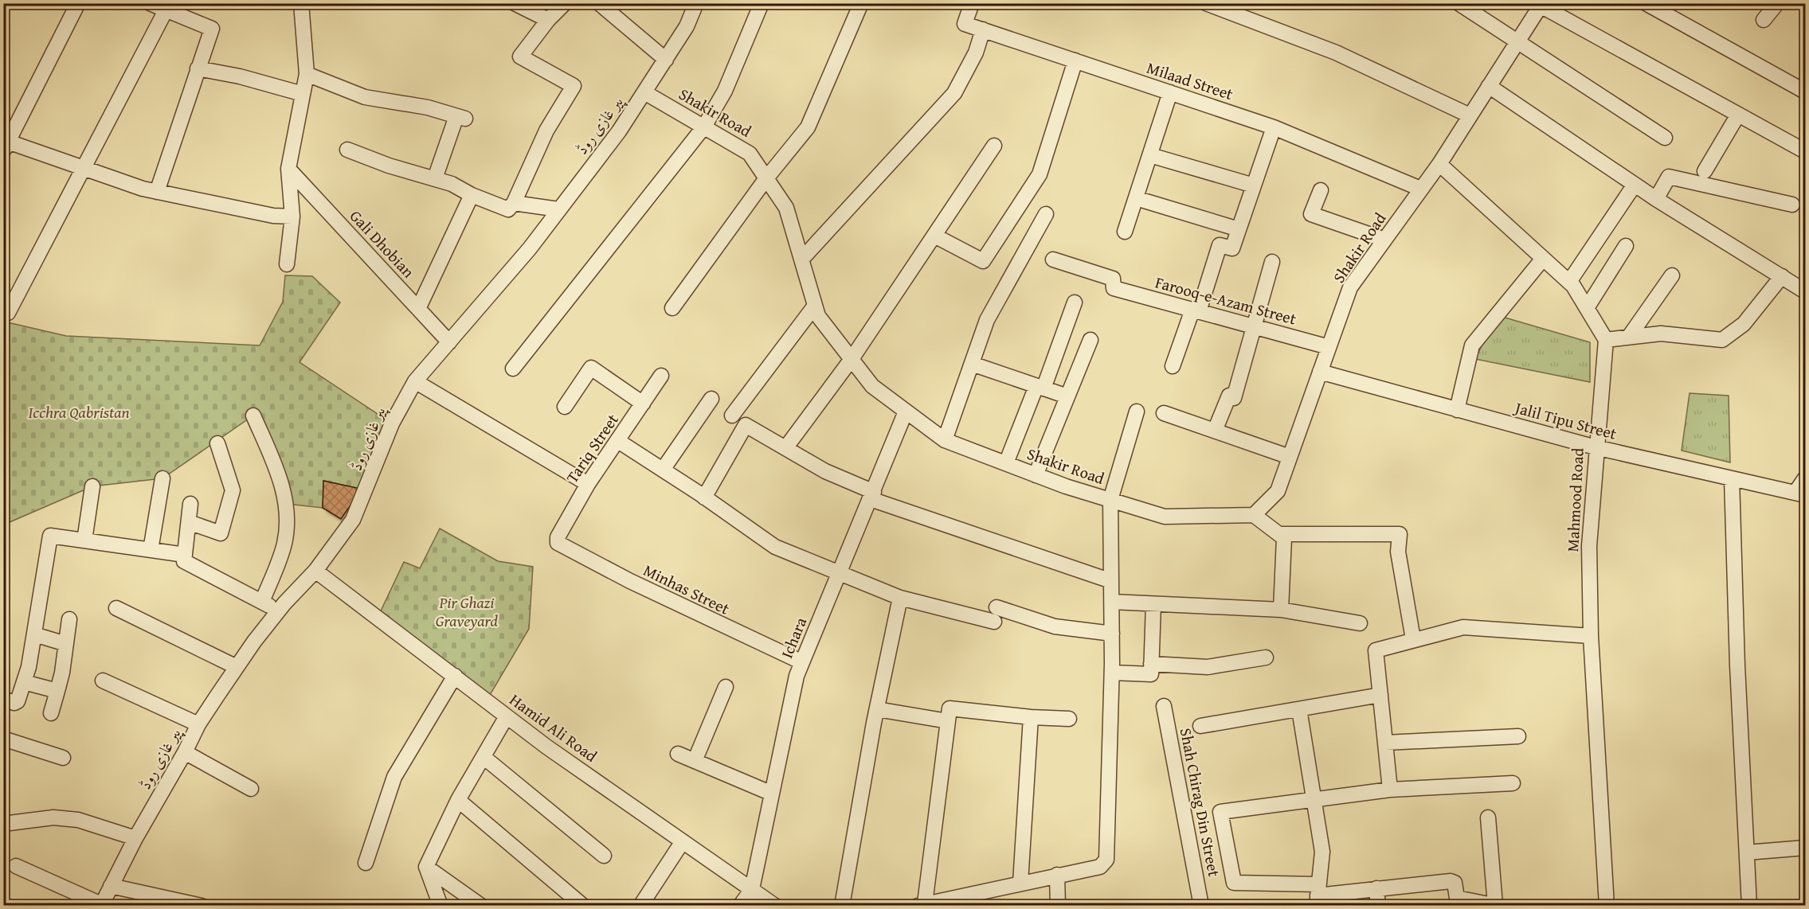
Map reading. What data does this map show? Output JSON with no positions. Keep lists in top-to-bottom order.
{
  "streets": {
    "street": [
      "Milaad Street",
      "Shakir Road",
      "پیر غازی روڈ",
      "Gali Dhobian",
      "Farooq-e-Azam Street",
      "Jalil Tipu Street",
      "Tariq Street",
      "Mahmood Road",
      "Minhas Street",
      "Ichara",
      "Hamid Ali Road",
      "Shah Chirag Din Street"
    ]
  },
  "crossings": [
    ["Milaad Street", "Shakir Road"],
    ["Shakir Road", "پیر غازی روڈ"],
    ["Shakir Road", "Farooq-e-Azam Street"],
    ["Shakir Road", "Jalil Tipu Street"],
    ["Shakir Road", "Ichara"],
    ["پیر غازی روڈ", "Gali Dhobian"],
    ["پیر غازی روڈ", "Hamid Ali Road"],
    ["Jalil Tipu Street", "Mahmood Road"],
    ["Tariq Street", "Minhas Street"],
    ["Minhas Street", "Ichara"],
    ["Ichara", "Hamid Ali Road"]
  ],
  "parks": ["Icchra Qabristan", "Pir Ghazi Graveyard"]
}
